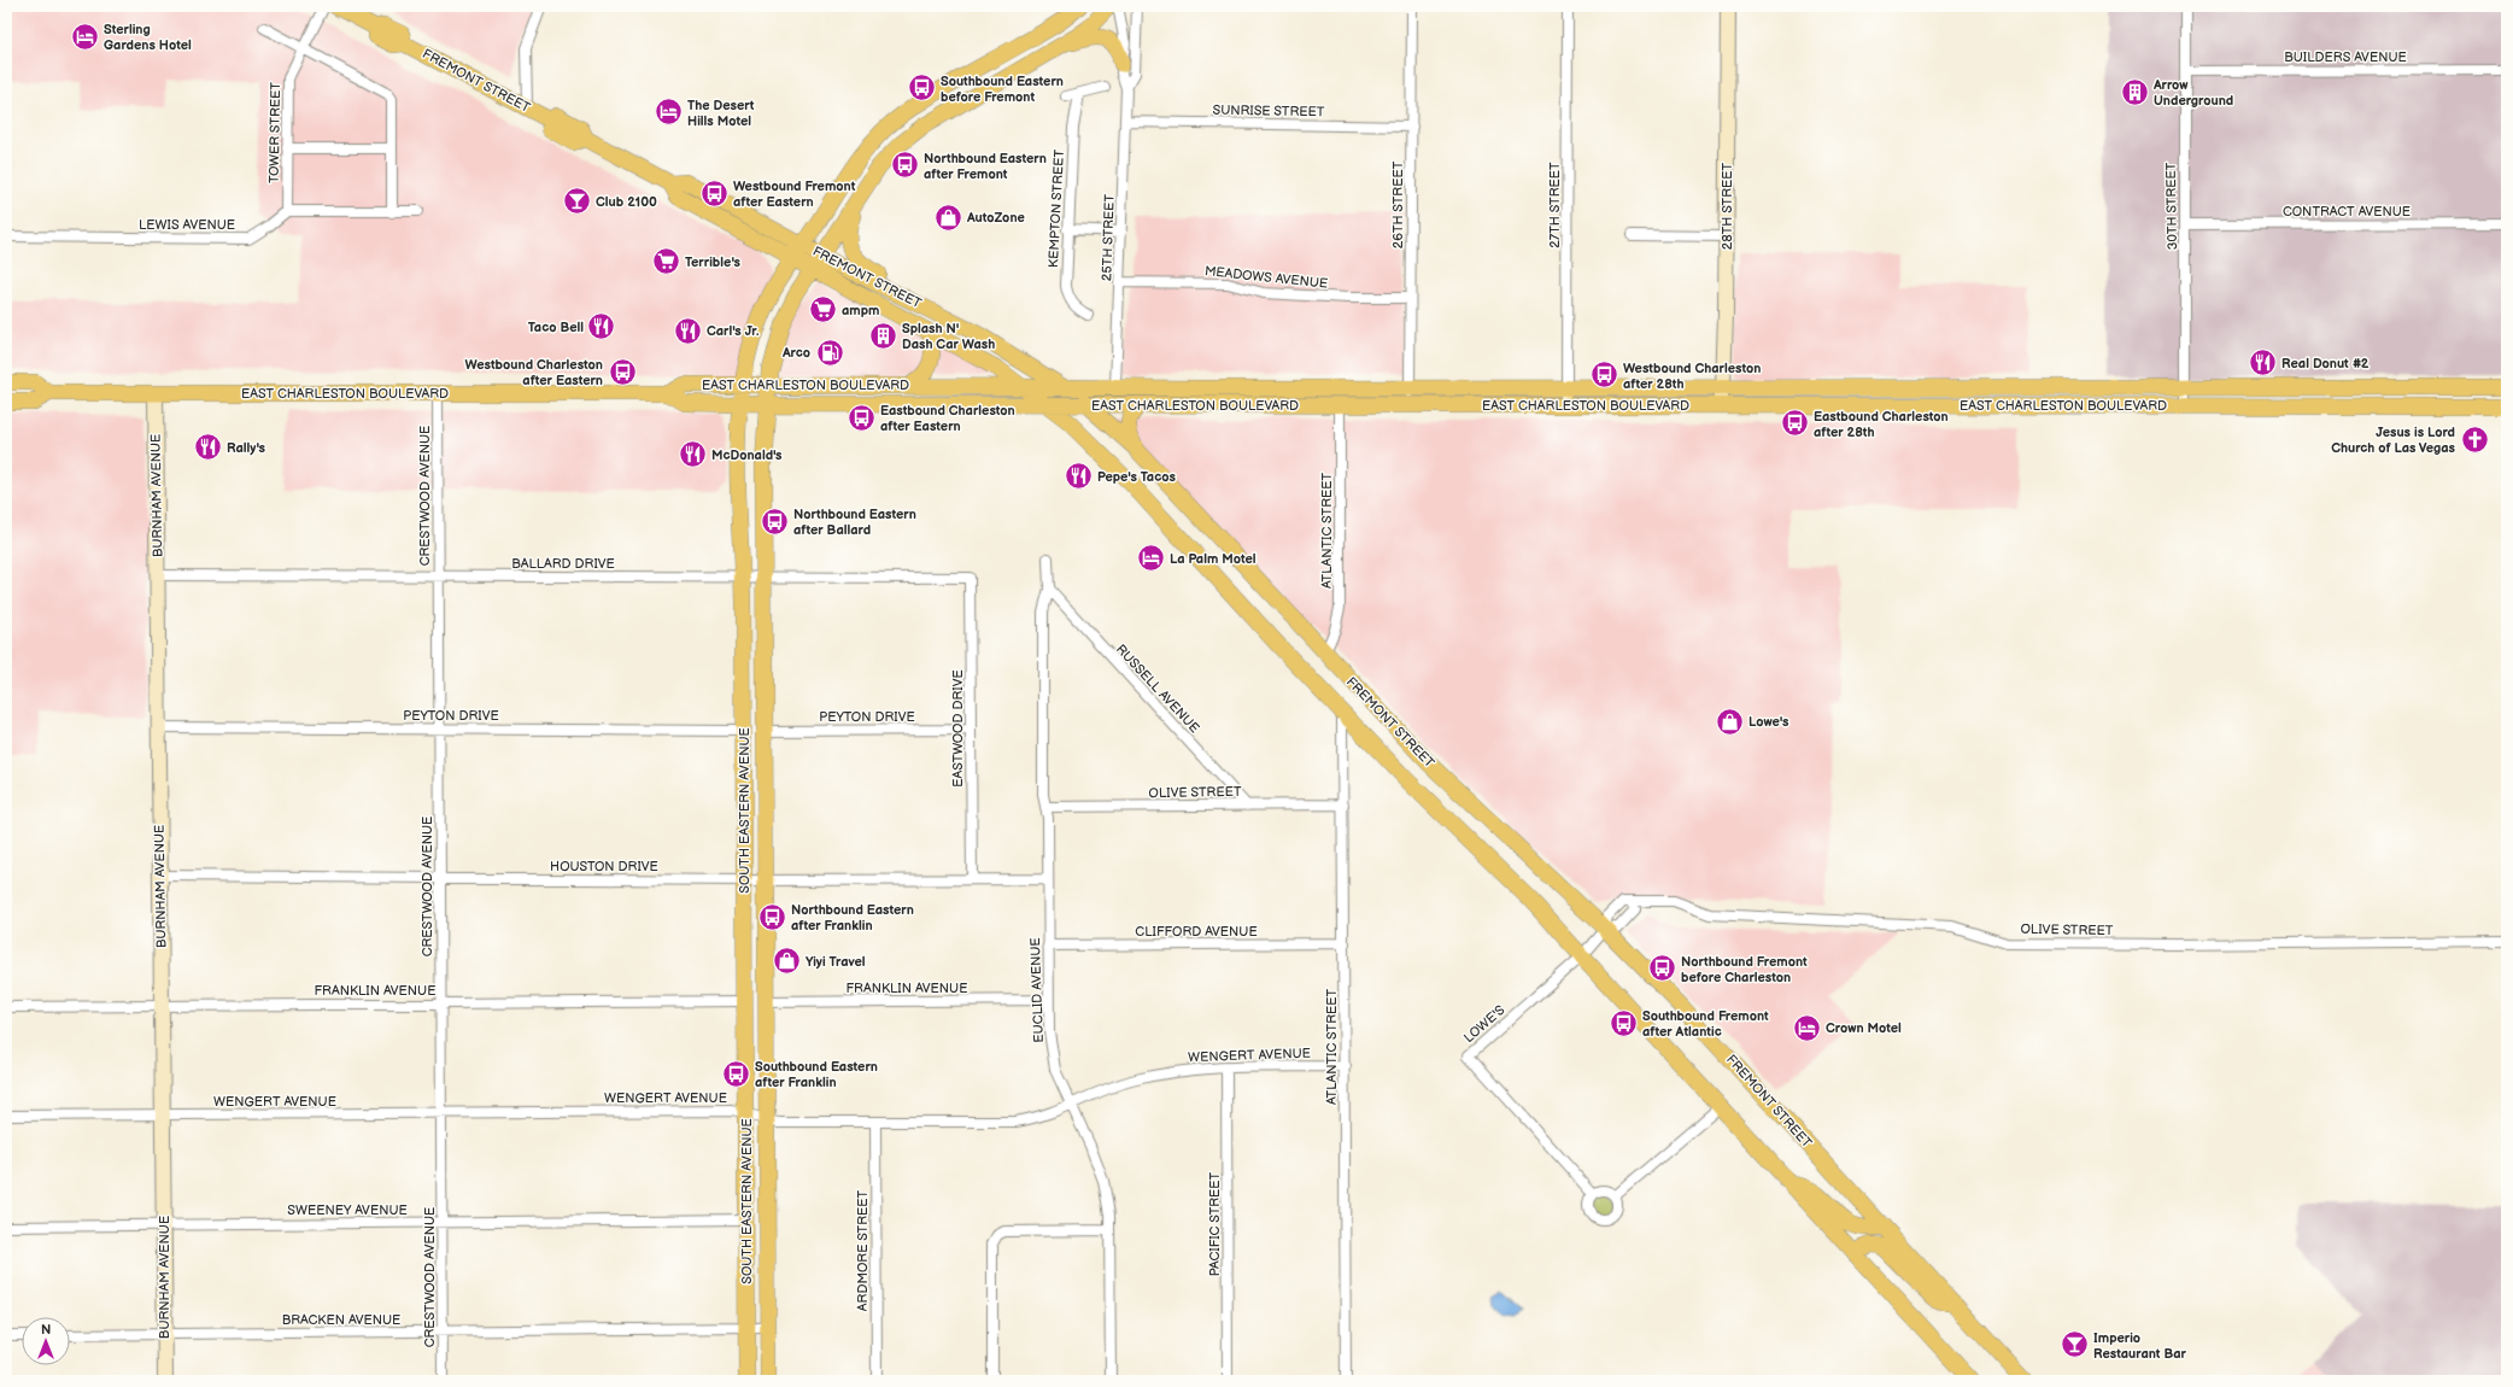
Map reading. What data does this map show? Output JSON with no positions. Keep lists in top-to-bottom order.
{
  "streets": {
    "main road": ["FREMONT STREET", "EAST CHARLESTON BOULEVARD", "SOUTH EASTERN AVENUE"],
    "street": [
      "BUILDERS AVENUE",
      "SUNRISE STREET",
      "TOWER STREET",
      "26TH STREET",
      "27TH STREET",
      "28TH STREET",
      "30TH STREET",
      "KEMPTON STREET",
      "CONTRACT AVENUE",
      "LEWIS AVENUE",
      "25TH STREET",
      "MEADOWS AVENUE",
      "BURNHAM AVENUE",
      "CRESTWOOD AVENUE",
      "ATLANTIC STREET",
      "BALLARD DRIVE",
      "RUSSELL AVENUE",
      "PEYTON DRIVE",
      "EASTWOOD DRIVE",
      "OLIVE STREET",
      "HOUSTON DRIVE",
      "CLIFFORD AVENUE",
      "FRANKLIN AVENUE",
      "EUCLID AVENUE",
      "LOWE'S",
      "WENGERT AVENUE",
      "SWEENEY AVENUE",
      "PACIFIC STREET",
      "ARDMORE STREET",
      "BRACKEN AVENUE"
    ]
  },
  "crossings": [
    ["BUILDERS AVENUE", "30TH STREET"],
    ["FREMONT STREET", "EAST CHARLESTON BOULEVARD"],
    ["FREMONT STREET", "ATLANTIC STREET"],
    ["FREMONT STREET", "OLIVE STREET"],
    ["FREMONT STREET", "SOUTH EASTERN AVENUE"],
    ["FREMONT STREET", "LOWE'S"],
    ["SUNRISE STREET", "26TH STREET"],
    ["SUNRISE STREET", "25TH STREET"],
    ["TOWER STREET", "LEWIS AVENUE"],
    ["26TH STREET", "MEADOWS AVENUE"],
    ["26TH STREET", "EAST CHARLESTON BOULEVARD"],
    ["27TH STREET", "EAST CHARLESTON BOULEVARD"],
    ["28TH STREET", "EAST CHARLESTON BOULEVARD"],
    ["30TH STREET", "CONTRACT AVENUE"],
    ["30TH STREET", "EAST CHARLESTON BOULEVARD"],
    ["25TH STREET", "MEADOWS AVENUE"],
    ["25TH STREET", "EAST CHARLESTON BOULEVARD"],
    ["EAST CHARLESTON BOULEVARD", "BURNHAM AVENUE"],
    ["EAST CHARLESTON BOULEVARD", "CRESTWOOD AVENUE"],
    ["EAST CHARLESTON BOULEVARD", "ATLANTIC STREET"],
    ["EAST CHARLESTON BOULEVARD", "SOUTH EASTERN AVENUE"],
    ["BURNHAM AVENUE", "BALLARD DRIVE"],
    ["BURNHAM AVENUE", "PEYTON DRIVE"],
    ["BURNHAM AVENUE", "HOUSTON DRIVE"],
    ["BURNHAM AVENUE", "FRANKLIN AVENUE"],
    ["BURNHAM AVENUE", "WENGERT AVENUE"],
    ["BURNHAM AVENUE", "SWEENEY AVENUE"],
    ["BURNHAM AVENUE", "BRACKEN AVENUE"],
    ["CRESTWOOD AVENUE", "BALLARD DRIVE"],
    ["CRESTWOOD AVENUE", "PEYTON DRIVE"],
    ["CRESTWOOD AVENUE", "HOUSTON DRIVE"],
    ["CRESTWOOD AVENUE", "FRANKLIN AVENUE"],
    ["CRESTWOOD AVENUE", "WENGERT AVENUE"],
    ["CRESTWOOD AVENUE", "SWEENEY AVENUE"],
    ["CRESTWOOD AVENUE", "BRACKEN AVENUE"],
    ["ATLANTIC STREET", "OLIVE STREET"],
    ["ATLANTIC STREET", "CLIFFORD AVENUE"],
    ["ATLANTIC STREET", "WENGERT AVENUE"],
    ["BALLARD DRIVE", "EASTWOOD DRIVE"],
    ["BALLARD DRIVE", "SOUTH EASTERN AVENUE"],
    ["RUSSELL AVENUE", "OLIVE STREET"],
    ["RUSSELL AVENUE", "EUCLID AVENUE"],
    ["PEYTON DRIVE", "EASTWOOD DRIVE"],
    ["PEYTON DRIVE", "SOUTH EASTERN AVENUE"],
    ["EASTWOOD DRIVE", "HOUSTON DRIVE"],
    ["OLIVE STREET", "EUCLID AVENUE"],
    ["OLIVE STREET", "LOWE'S"],
    ["SOUTH EASTERN AVENUE", "HOUSTON DRIVE"],
    ["SOUTH EASTERN AVENUE", "FRANKLIN AVENUE"],
    ["SOUTH EASTERN AVENUE", "WENGERT AVENUE"],
    ["SOUTH EASTERN AVENUE", "SWEENEY AVENUE"],
    ["SOUTH EASTERN AVENUE", "BRACKEN AVENUE"],
    ["HOUSTON DRIVE", "EUCLID AVENUE"],
    ["CLIFFORD AVENUE", "EUCLID AVENUE"],
    ["FRANKLIN AVENUE", "EUCLID AVENUE"],
    ["EUCLID AVENUE", "WENGERT AVENUE"],
    ["WENGERT AVENUE", "PACIFIC STREET"],
    ["WENGERT AVENUE", "ARDMORE STREET"]
  ],
  "places": {
    "hotel": [
      "Sterling Gardens Hotel",
      "The Desert Hills Motel",
      "La Palm Motel",
      "Crown Motel"
    ],
    "bus stop": [
      "Southbound Eastern before Fremont",
      "Northbound Eastern after Fremont",
      "Westbound Fremont after Eastern",
      "Westbound Charleston after Eastern",
      "Westbound Charleston after 28th",
      "Eastbound Charleston after Eastern",
      "Eastbound Charleston after 28th",
      "Northbound Eastern after Ballard",
      "Northbound Eastern after Franklin",
      "Northbound Fremont before Charleston",
      "Southbound Fremont after Atlantic",
      "Southbound Eastern after Franklin"
    ],
    "building": ["Arrow Underground", "Splash N' Dash Car Wash"],
    "bar": ["Club 2100", "Imperio Restaurant Bar"],
    "shop": ["AutoZone", "Lowe's", "Yiyi Travel"],
    "supermarket": ["Terrible's", "ampm"],
    "restaurant": [
      "Taco Bell",
      "Carl's Jr.",
      "Real Donut #2",
      "Rally's",
      "McDonald's",
      "Pepe's Tacos"
    ],
    "fuel station": ["Arco"],
    "church": ["Jesus is Lord Church of Las Vegas"]
  },
  "north": "top"
}
